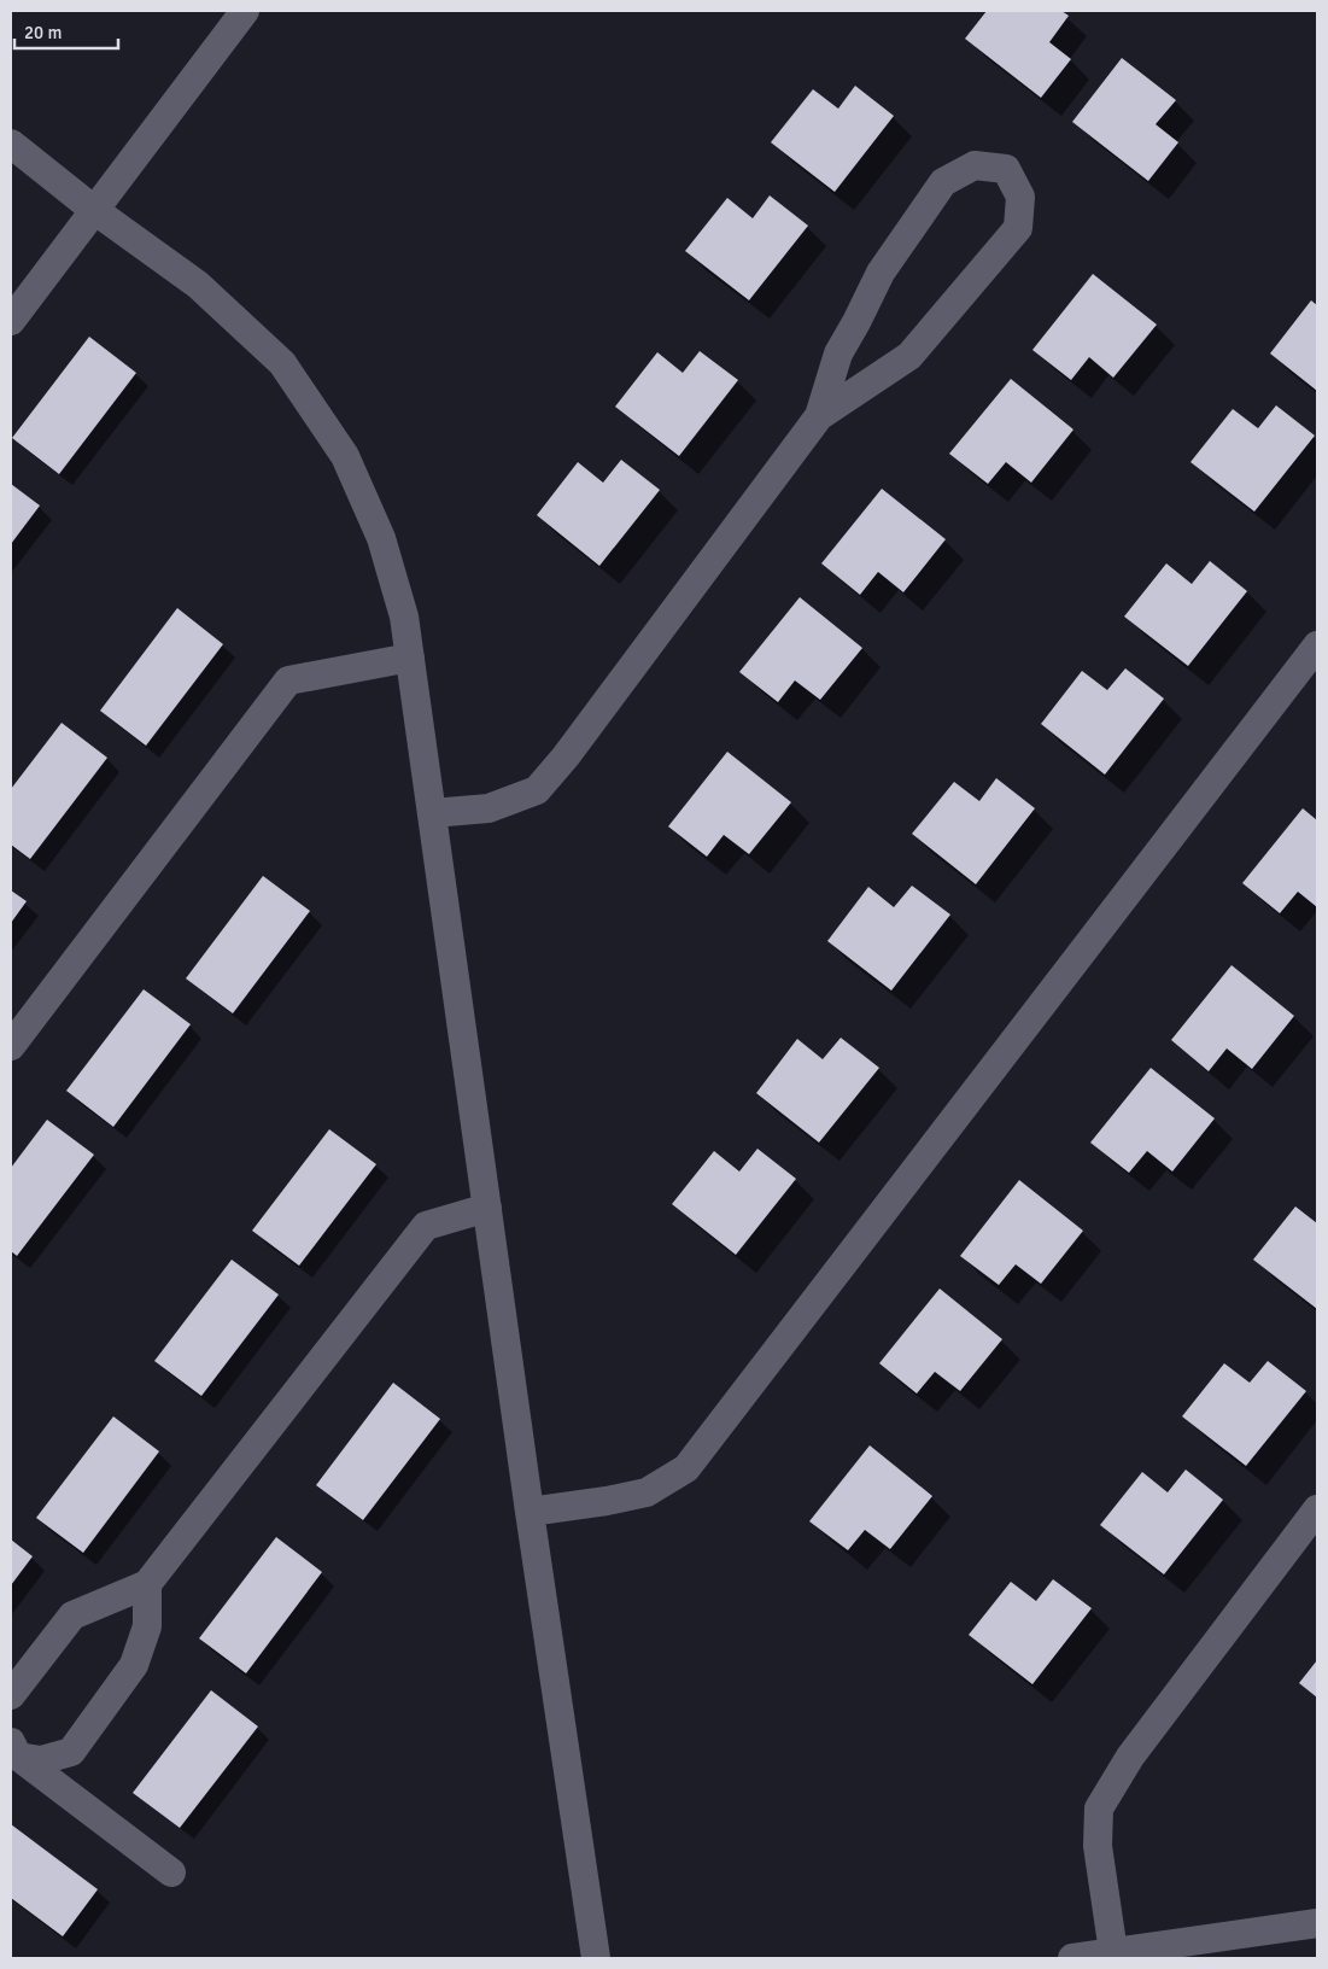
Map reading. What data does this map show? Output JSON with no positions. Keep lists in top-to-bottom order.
{
  "scale_bar": "20 m"
}
